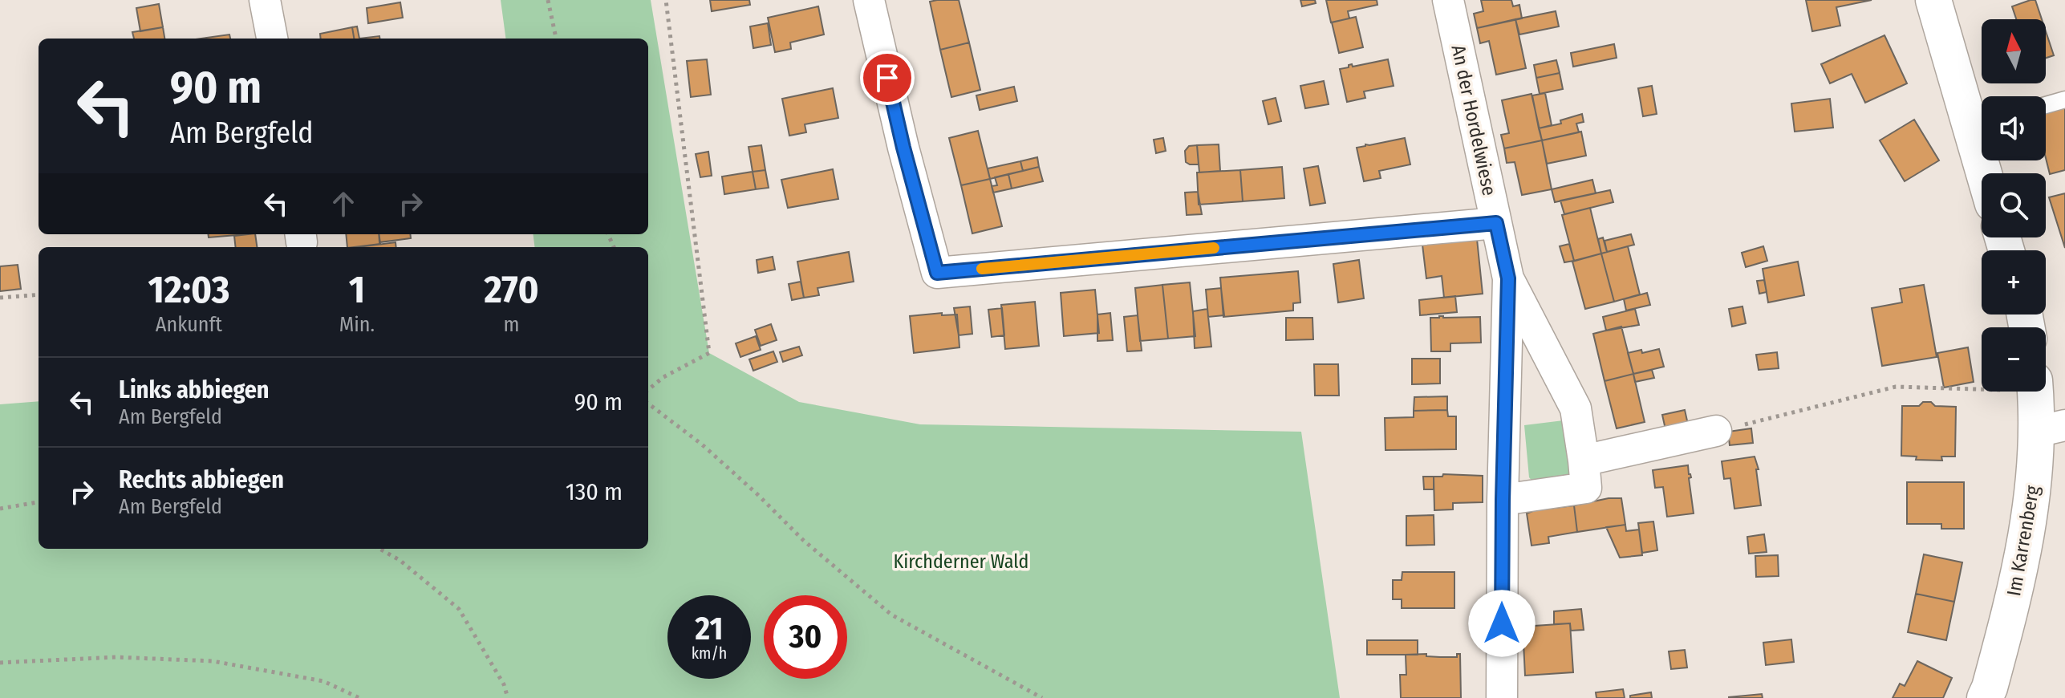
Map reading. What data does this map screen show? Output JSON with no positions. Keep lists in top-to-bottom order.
{
  "streets": {
    "street": ["An der Hordelwiese", "Im Karrenberg"]
  },
  "parks": ["Kirchderner Wald"],
  "north": "top",
  "page": {
    "map_buttons": ["+", "−"],
    "turn": ["90 m", "Am Bergfeld"],
    "eta": [
      "12:03",
      "Ankunft",
      "1",
      "Min.",
      "270",
      "m"
    ],
    "list": [
      {
        "name": "Links abbiegen",
        "note": "Am Bergfeld",
        "value": "90 m"
      },
      {
        "name": "Rechts abbiegen",
        "note": "Am Bergfeld",
        "value": "130 m"
      }
    ],
    "speed": "21 km/h",
    "limit": "30"
  }
}
